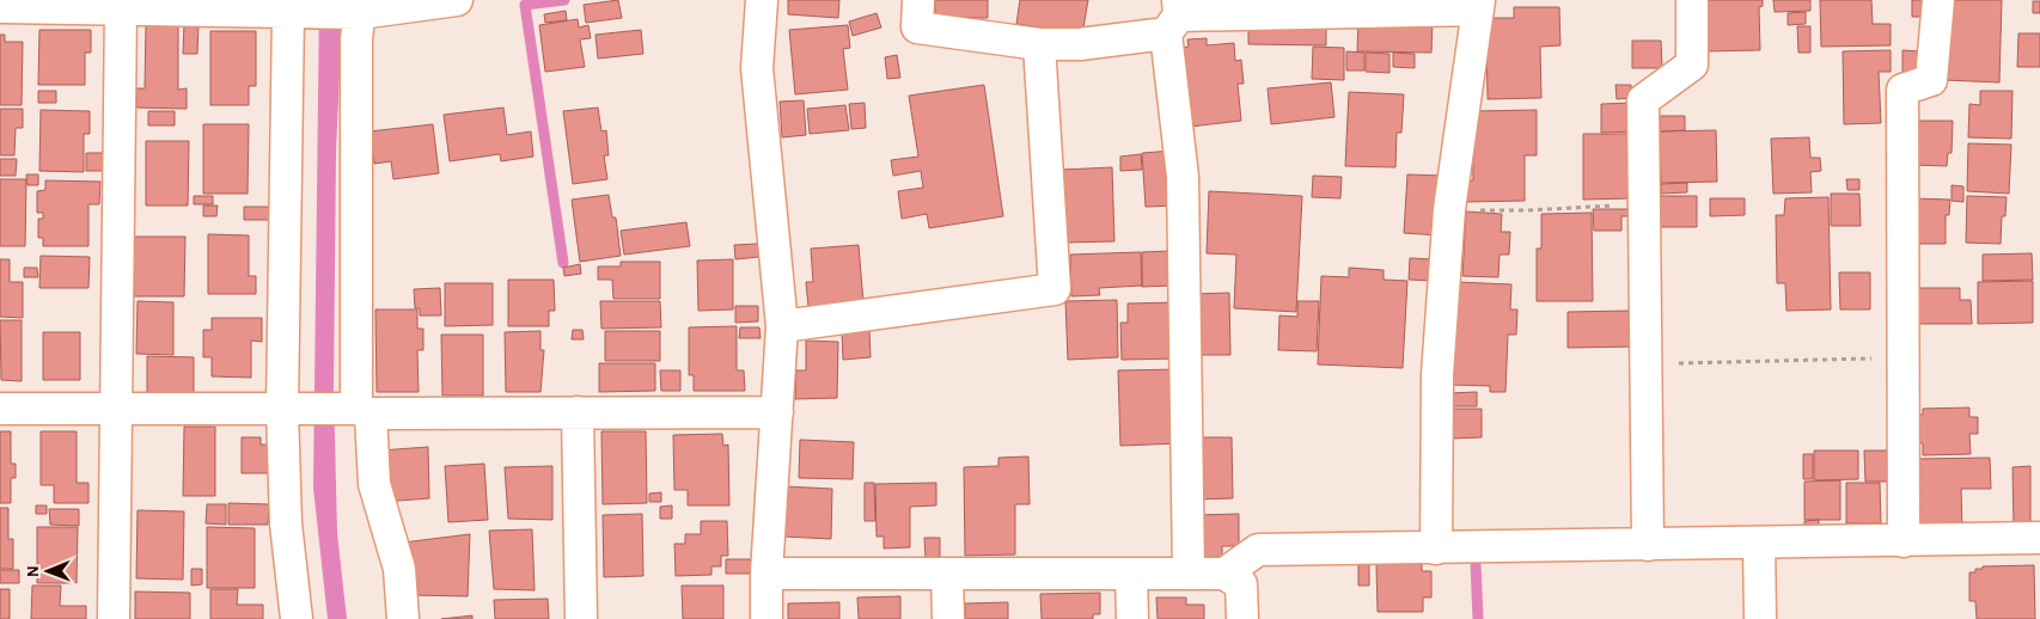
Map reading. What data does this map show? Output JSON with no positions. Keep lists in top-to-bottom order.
{
  "north": "left"
}
